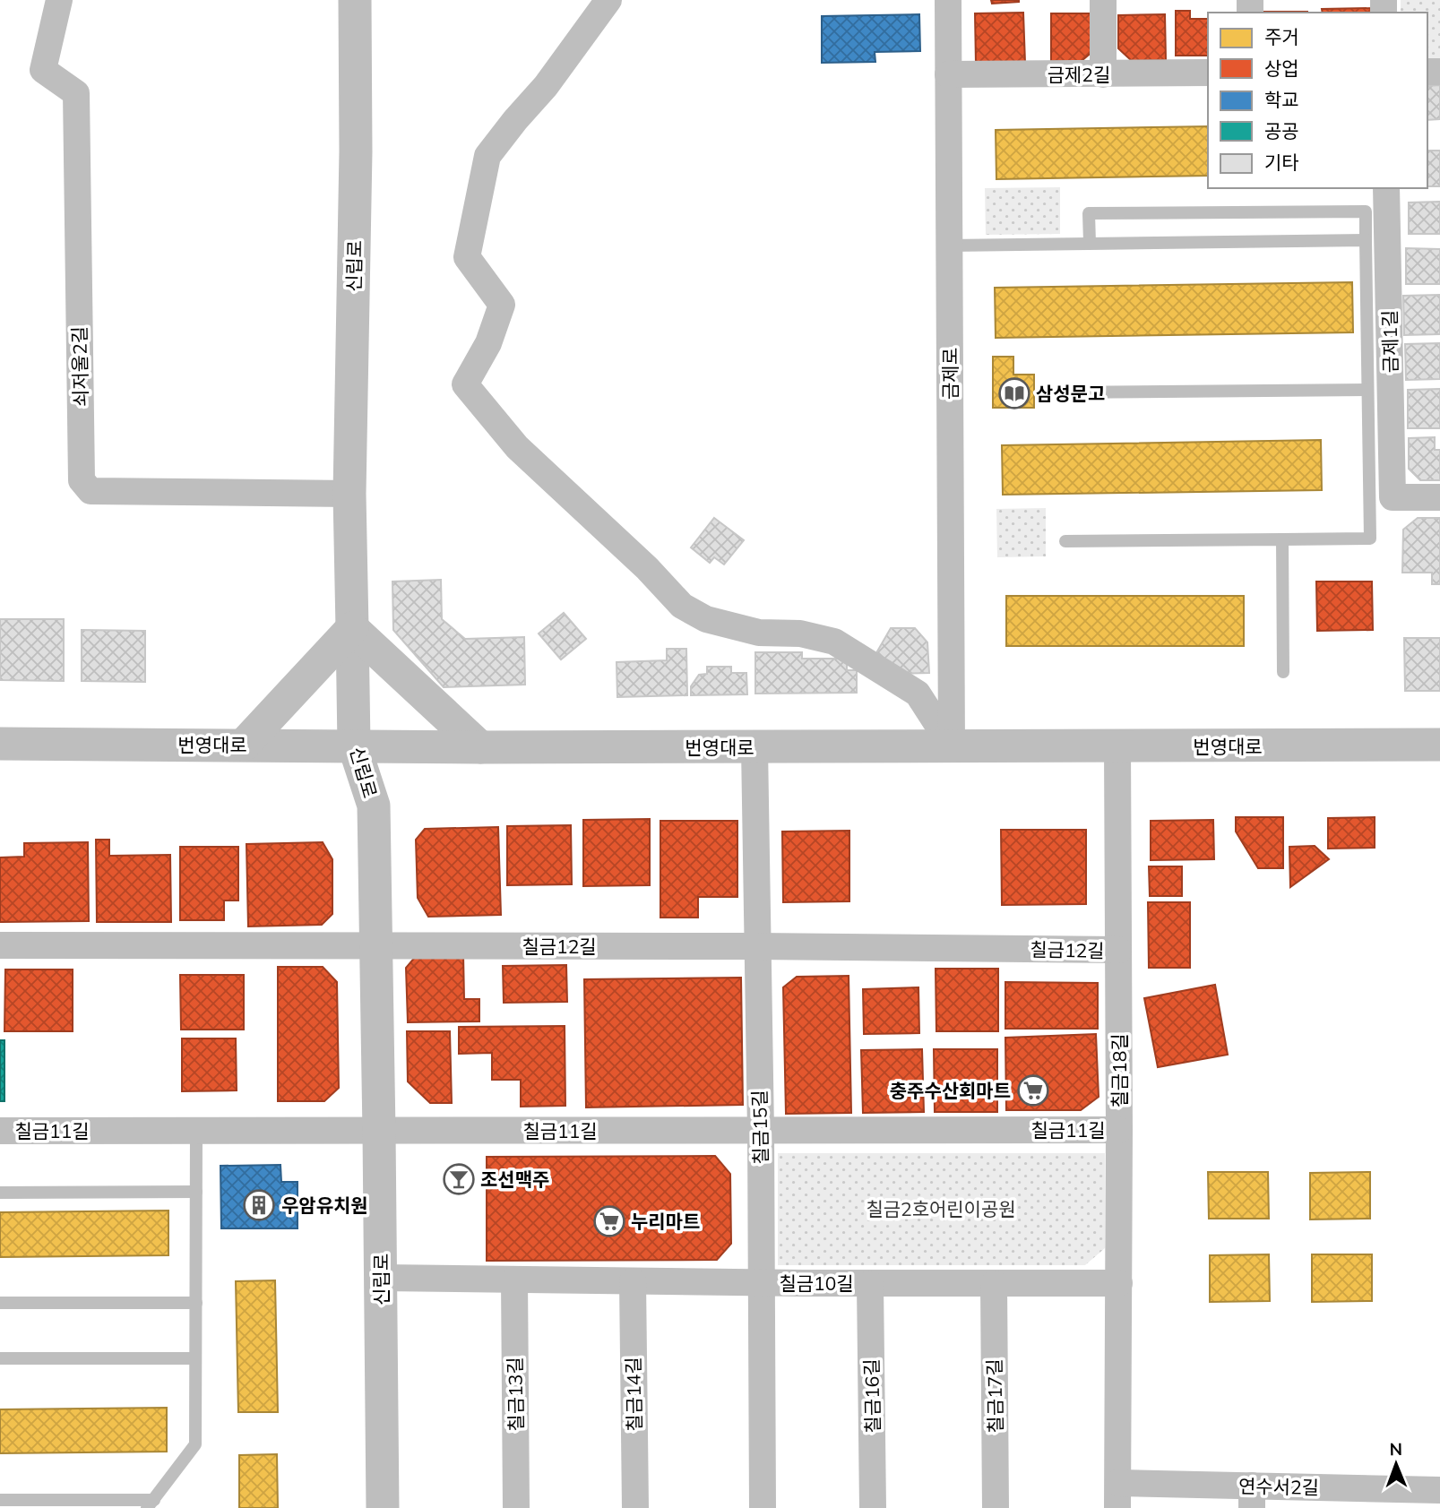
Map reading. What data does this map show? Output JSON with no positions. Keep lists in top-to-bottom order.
{
  "streets": {
    "street": [
      "금제2길",
      "신립로",
      "금제1길",
      "쇠저울2길",
      "금제로",
      "번영대로",
      "칠금12길",
      "칠금18길",
      "칠금15길",
      "칠금11길",
      "칠금10길",
      "칠금13길",
      "칠금14길",
      "칠금16길",
      "칠금17길",
      "연수서2길"
    ]
  },
  "crossings": [
    ["금제2길", "금제로"],
    ["신립로", "쇠저울2길"],
    ["신립로", "번영대로"],
    ["신립로", "칠금12길"],
    ["신립로", "칠금11길"],
    ["신립로", "칠금10길"],
    ["금제로", "번영대로"],
    ["번영대로", "칠금18길"],
    ["번영대로", "칠금15길"],
    ["칠금12길", "칠금18길"],
    ["칠금12길", "칠금15길"],
    ["칠금18길", "칠금11길"],
    ["칠금18길", "칠금10길"],
    ["칠금18길", "연수서2길"],
    ["칠금15길", "칠금11길"],
    ["칠금15길", "칠금10길"],
    ["칠금10길", "칠금13길"],
    ["칠금10길", "칠금14길"],
    ["칠금10길", "칠금16길"],
    ["칠금10길", "칠금17길"]
  ],
  "parks": ["칠금2호어린이공원"],
  "places": {
    "library": ["삼성문고"],
    "supermarket": ["충주수산회마트", "누리마트"],
    "bar": ["조선맥주"],
    "building": ["우암유치원"]
  },
  "legend": [
    "주거",
    "상업",
    "학교",
    "공공",
    "기타"
  ],
  "north": "top"
}
